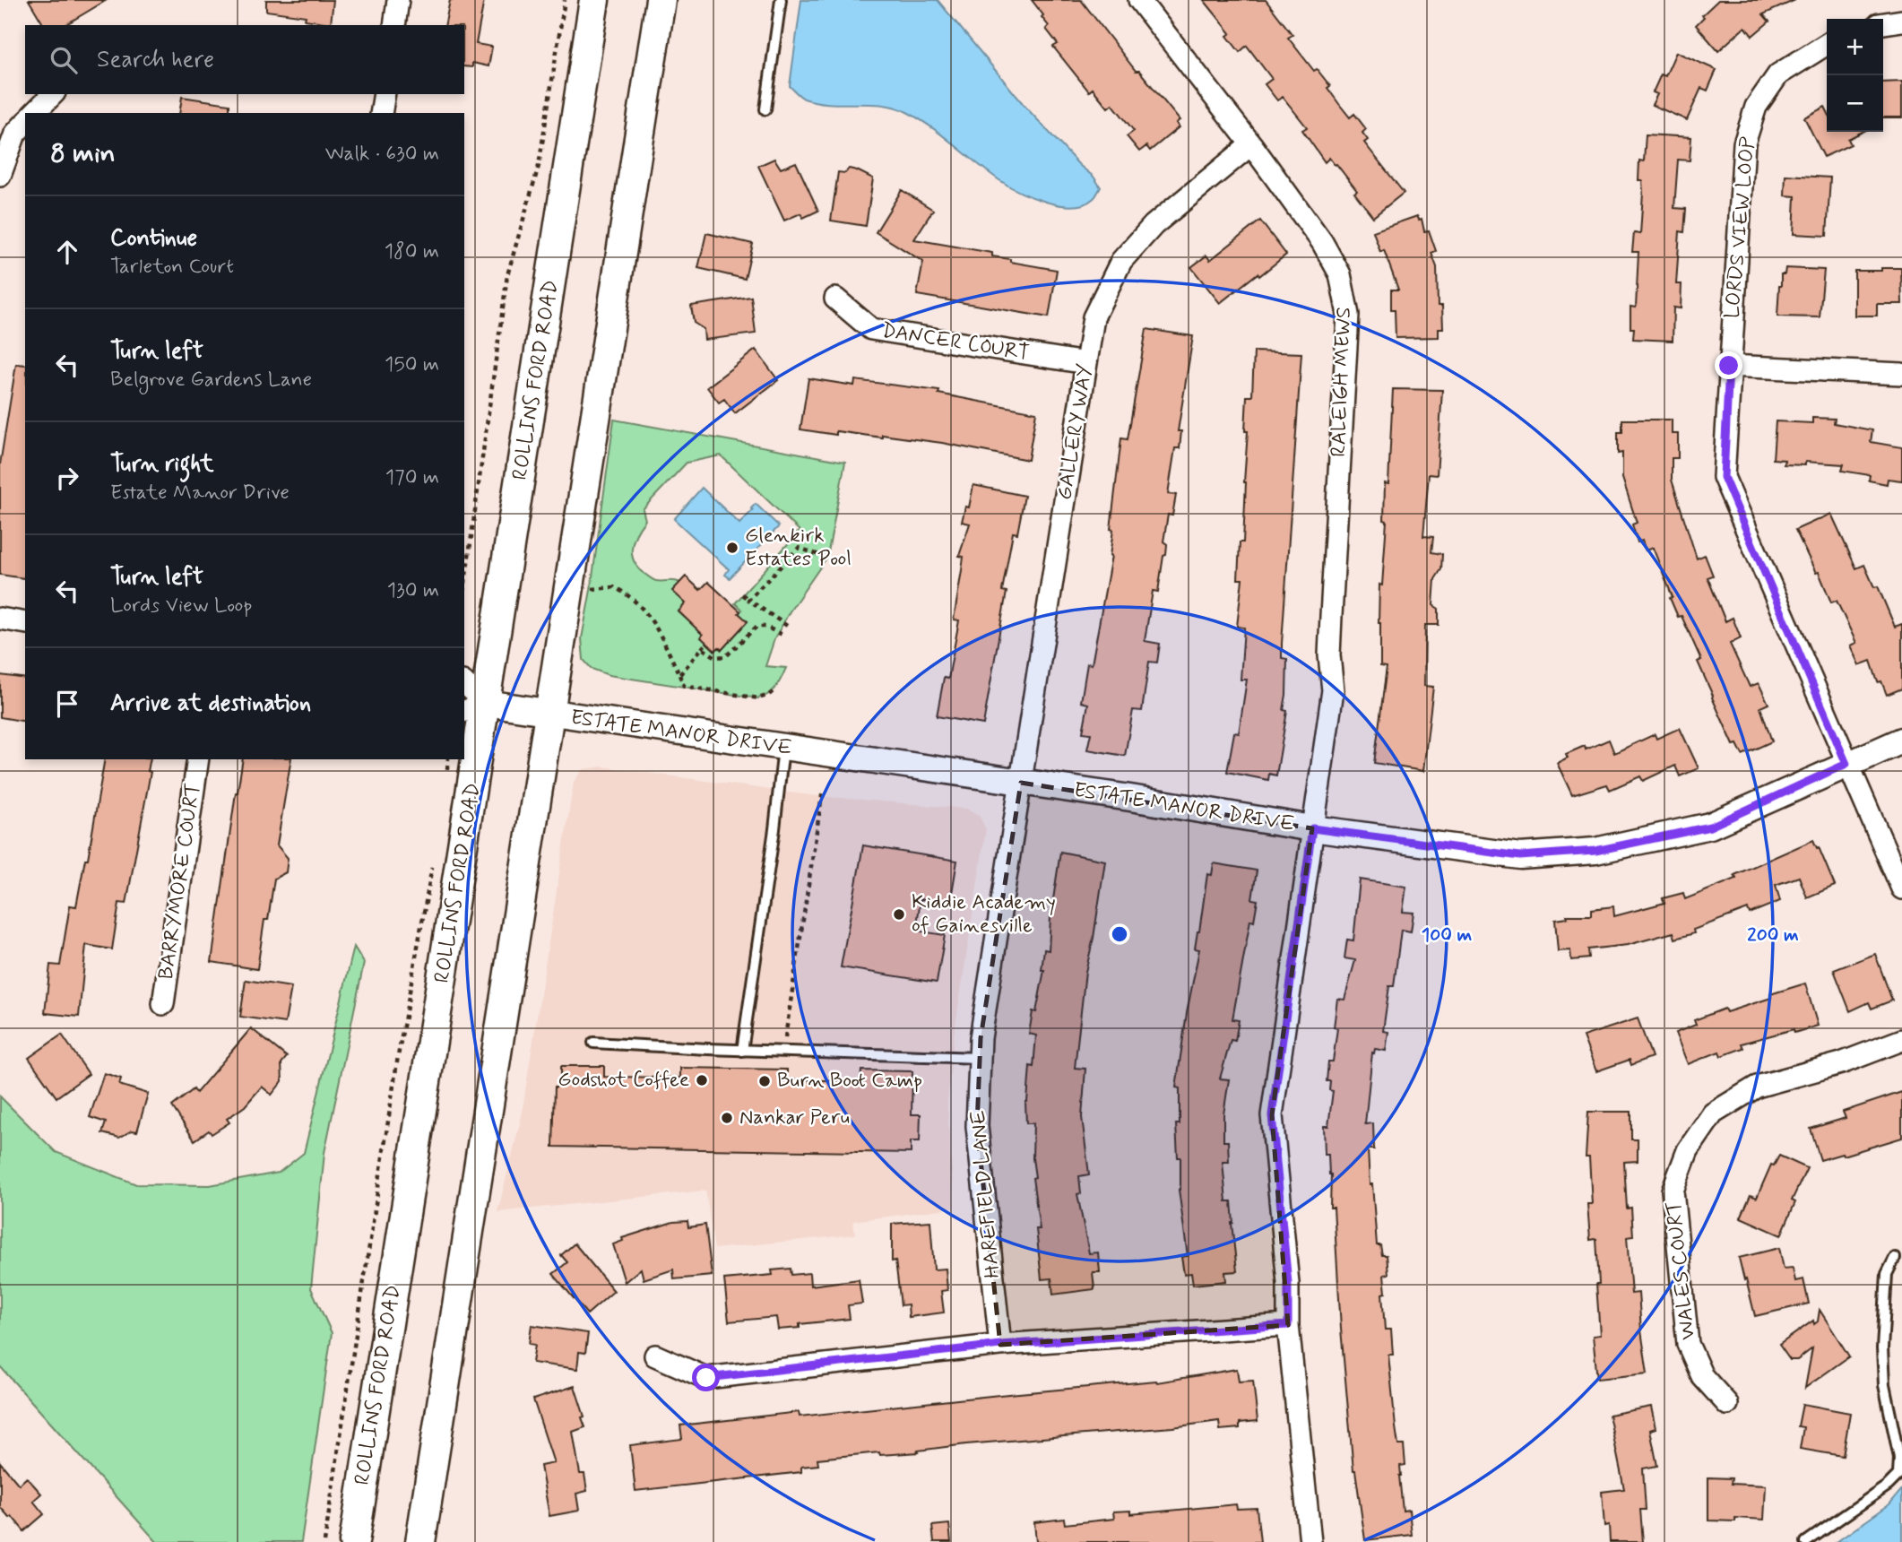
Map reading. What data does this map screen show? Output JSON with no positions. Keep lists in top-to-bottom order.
{
  "streets": {
    "main road": ["ROLLINS FORD ROAD"],
    "street": [
      "LORDS VIEW LOOP",
      "DANCER COURT",
      "RALEIGH MEWS",
      "GALLERY WAY",
      "ESTATE MANOR DRIVE",
      "BARRYMORE COURT",
      "HAREFIELD LANE",
      "WALES COURT"
    ]
  },
  "crossings": [
    ["LORDS VIEW LOOP", "ESTATE MANOR DRIVE"],
    ["DANCER COURT", "GALLERY WAY"],
    ["ROLLINS FORD ROAD", "ESTATE MANOR DRIVE"],
    ["RALEIGH MEWS", "GALLERY WAY"],
    ["RALEIGH MEWS", "ESTATE MANOR DRIVE"],
    ["GALLERY WAY", "ESTATE MANOR DRIVE"],
    ["GALLERY WAY", "HAREFIELD LANE"],
    ["ESTATE MANOR DRIVE", "HAREFIELD LANE"]
  ],
  "places": [
    "Glenkirk Estates Pool",
    "Kiddie Academy of Gainesville",
    "Godshot Coffee",
    "Burn Boot Camp",
    "Nankar Peru"
  ],
  "page": {
    "map_buttons": ["+", "−"],
    "search": "Search here",
    "heading": ["8 min", "Walk · 630 m"],
    "list": [
      ["Continue", "Tarleton Court", "180 m"],
      ["Turn left", "Belgrove Gardens Lane", "150 m"],
      ["Turn right", "Estate Manor Drive", "170 m"],
      ["Turn left", "Lords View Loop", "130 m"],
      "Arrive at destination"
    ]
  },
  "rings": ["100 m", "200 m"]
}
